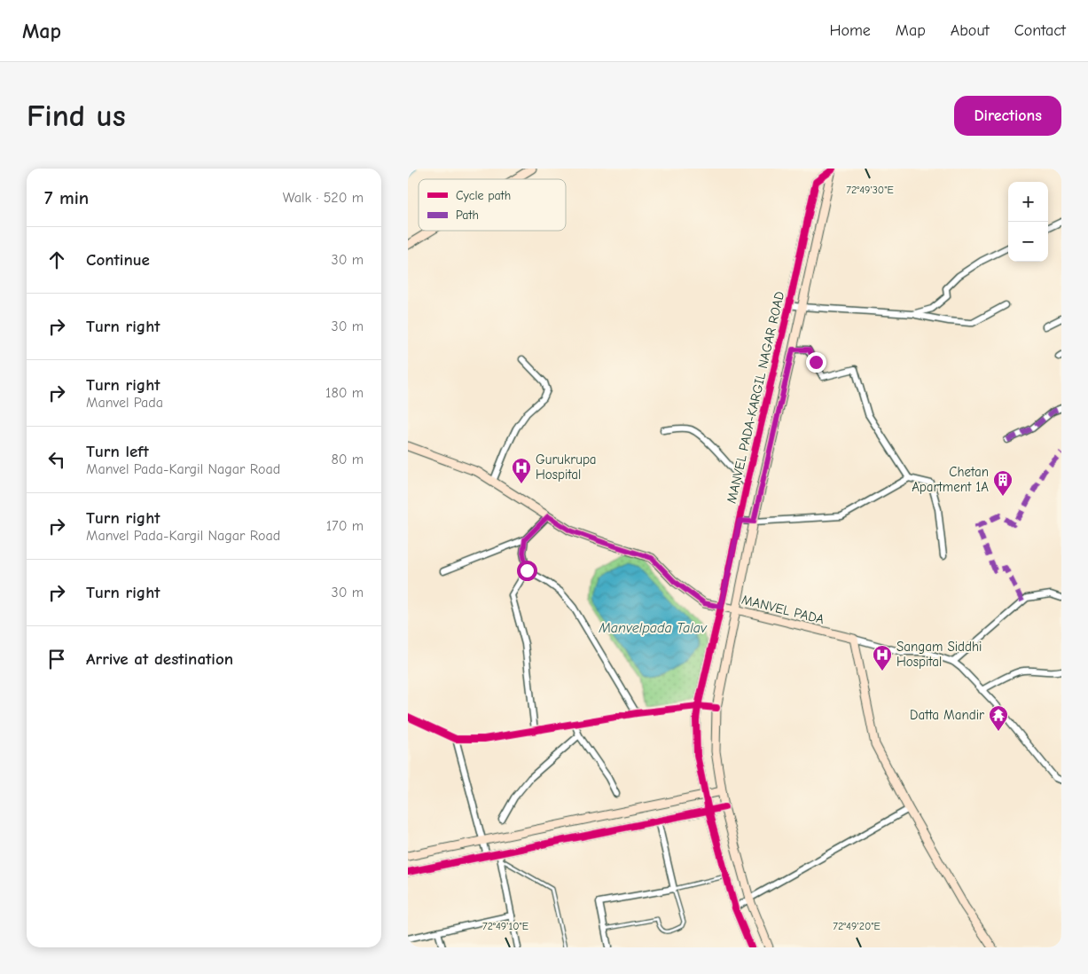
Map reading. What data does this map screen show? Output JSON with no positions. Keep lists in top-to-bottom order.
{
  "streets": {
    "street": ["MANVEL PADA-KARGIL NAGAR ROAD", "MANVEL PADA"]
  },
  "crossings": [
    ["MANVEL PADA-KARGIL NAGAR ROAD", "MANVEL PADA"]
  ],
  "water": ["Manvelpada Talav"],
  "places": {
    "hospital": ["Gurukrupa Hospital", "Sangam Siddhi Hospital"],
    "building": ["Chetan Apartment 1A"],
    "temple": ["Datta Mandir"]
  },
  "legend": ["Cycle path", "Path"],
  "page": {
    "header": "Map",
    "nav": [
      "Home",
      "Map",
      "About",
      "Contact"
    ],
    "buttons": "Directions",
    "title": "Find us",
    "heading": ["7 min", "Walk · 520 m"],
    "map_buttons": ["+", "−"],
    "list": [
      ["Continue", "30 m"],
      ["Turn right", "30 m"],
      ["Turn right", "Manvel Pada", "180 m"],
      ["Turn left", "Manvel Pada-Kargil Nagar Road", "80 m"],
      ["Turn right", "Manvel Pada-Kargil Nagar Road", "170 m"],
      ["Turn right", "30 m"],
      "Arrive at destination"
    ]
  },
  "coordinates": ["72°49'30\"E", "72°49'10\"E", "72°49'20\"E"]
}
